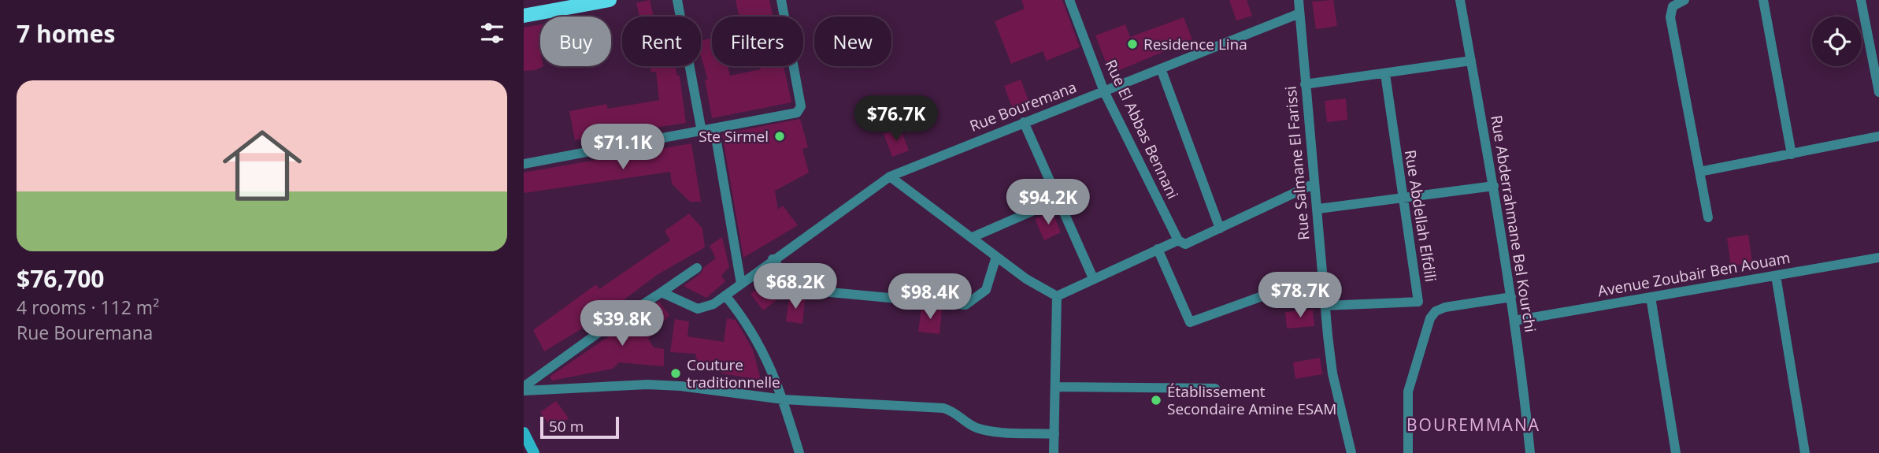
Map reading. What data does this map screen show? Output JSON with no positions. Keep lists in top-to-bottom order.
{
  "streets": {
    "street": [
      "Rue Bouremana",
      "Rue El Abbas Bennani",
      "Rue Salmane El Farissi",
      "Rue Abdellah Elfdili",
      "Rue Abderrahmane Bel Kourchi",
      "Avenue Zoubair Ben Aouam"
    ]
  },
  "crossings": [
    ["Rue Bouremana", "Rue El Abbas Bennani"],
    ["Rue Bouremana", "Rue Salmane El Farissi"],
    ["Rue Salmane El Farissi", "Rue Abdellah Elfdili"],
    ["Rue Abderrahmane Bel Kourchi", "Avenue Zoubair Ben Aouam"]
  ],
  "districts": ["BOUREMMANA"],
  "places": [
    "Residence Lina",
    "Ste Sirmel",
    "Couture traditionnelle",
    "Établissement Secondaire Amine ESAM"
  ],
  "scale_bar": "50 m",
  "page": {
    "heading": "7 homes",
    "chip": [
      "Buy",
      "Rent",
      "Filters",
      "New"
    ],
    "list": [
      {
        "name": "$76,700",
        "note": "4 rooms · 112 m² · Rue Bouremana"
      }
    ],
    "price": [
      "$76.7K",
      "$71.1K",
      "$94.2K",
      "$68.2K",
      "$78.7K",
      "$98.4K",
      "$39.8K"
    ],
    "scale": "50 m"
  }
}
